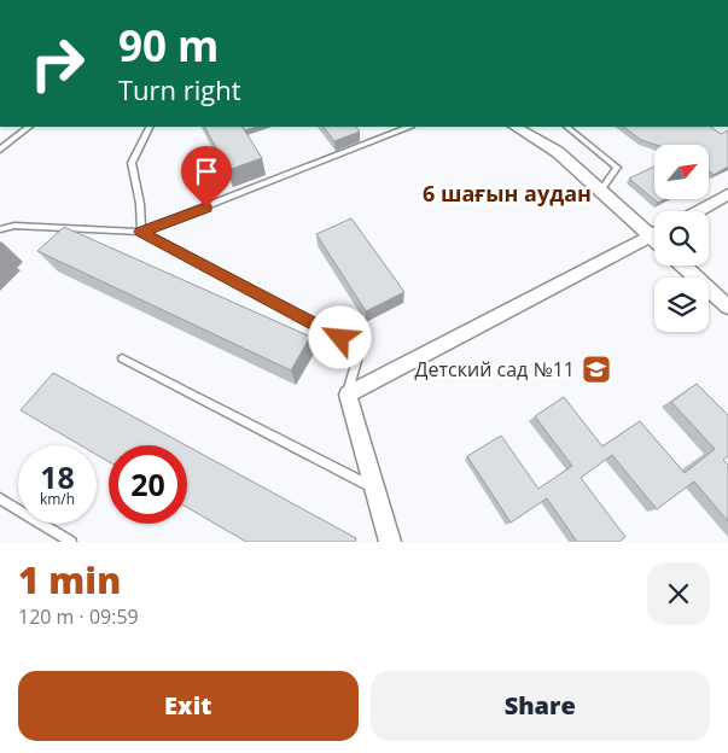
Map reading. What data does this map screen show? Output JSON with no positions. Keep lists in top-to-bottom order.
{
  "districts": ["6 шағын аудан"],
  "places": {
    "school or university": ["Детский сад №11"]
  },
  "north": "top right",
  "page": {
    "turn": ["90 m", "Turn right"],
    "speed": "18 km/h",
    "limit": "20",
    "heading": ["1 min", "120 m · 09:59"],
    "buttons": ["Exit", "Share"]
  }
}
